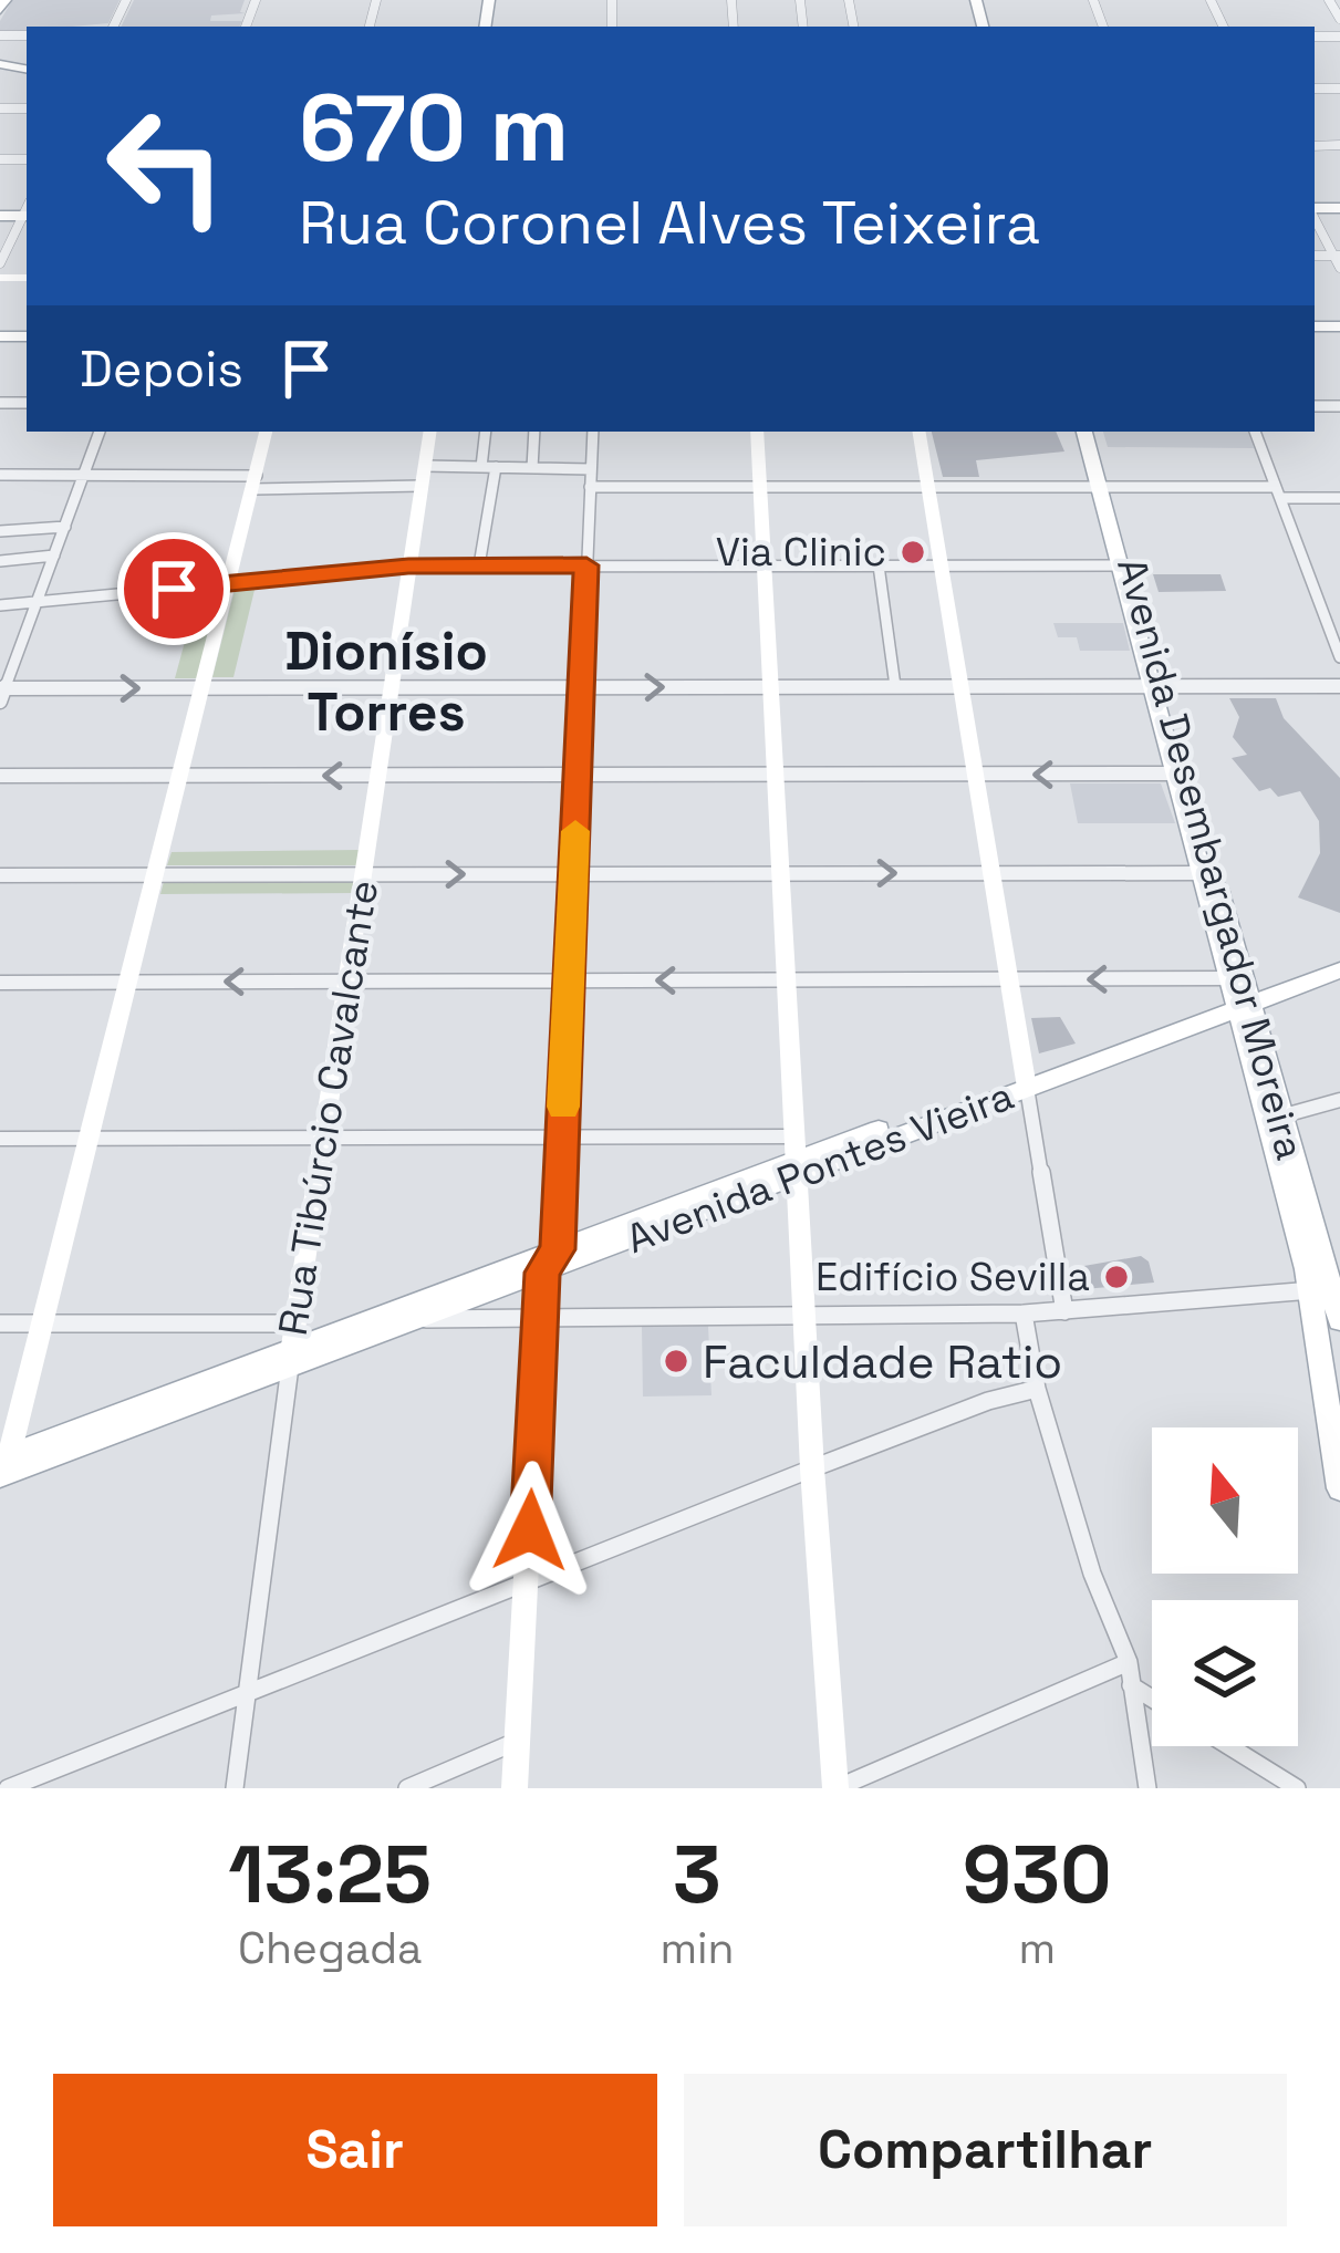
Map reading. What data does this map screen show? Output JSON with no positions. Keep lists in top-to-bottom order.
{
  "streets": {
    "main road": ["Avenida Desembargador Moreira", "Avenida Pontes Vieira"],
    "street": ["Rua Tibúrcio Cavalcante"]
  },
  "crossings": [
    ["Avenida Desembargador Moreira", "Avenida Pontes Vieira"],
    ["Rua Tibúrcio Cavalcante", "Avenida Pontes Vieira"]
  ],
  "districts": ["Dionísio Torres"],
  "places": ["Via Clinic", "Edifício Sevilla", "Faculdade Ratio"],
  "north": "top",
  "page": {
    "turn": ["670 m", "Rua Coronel Alves Teixeira"],
    "then": "Depois",
    "eta": [
      "13:25",
      "Chegada",
      "3",
      "min",
      "930",
      "m"
    ],
    "buttons": ["Sair", "Compartilhar"]
  }
}
